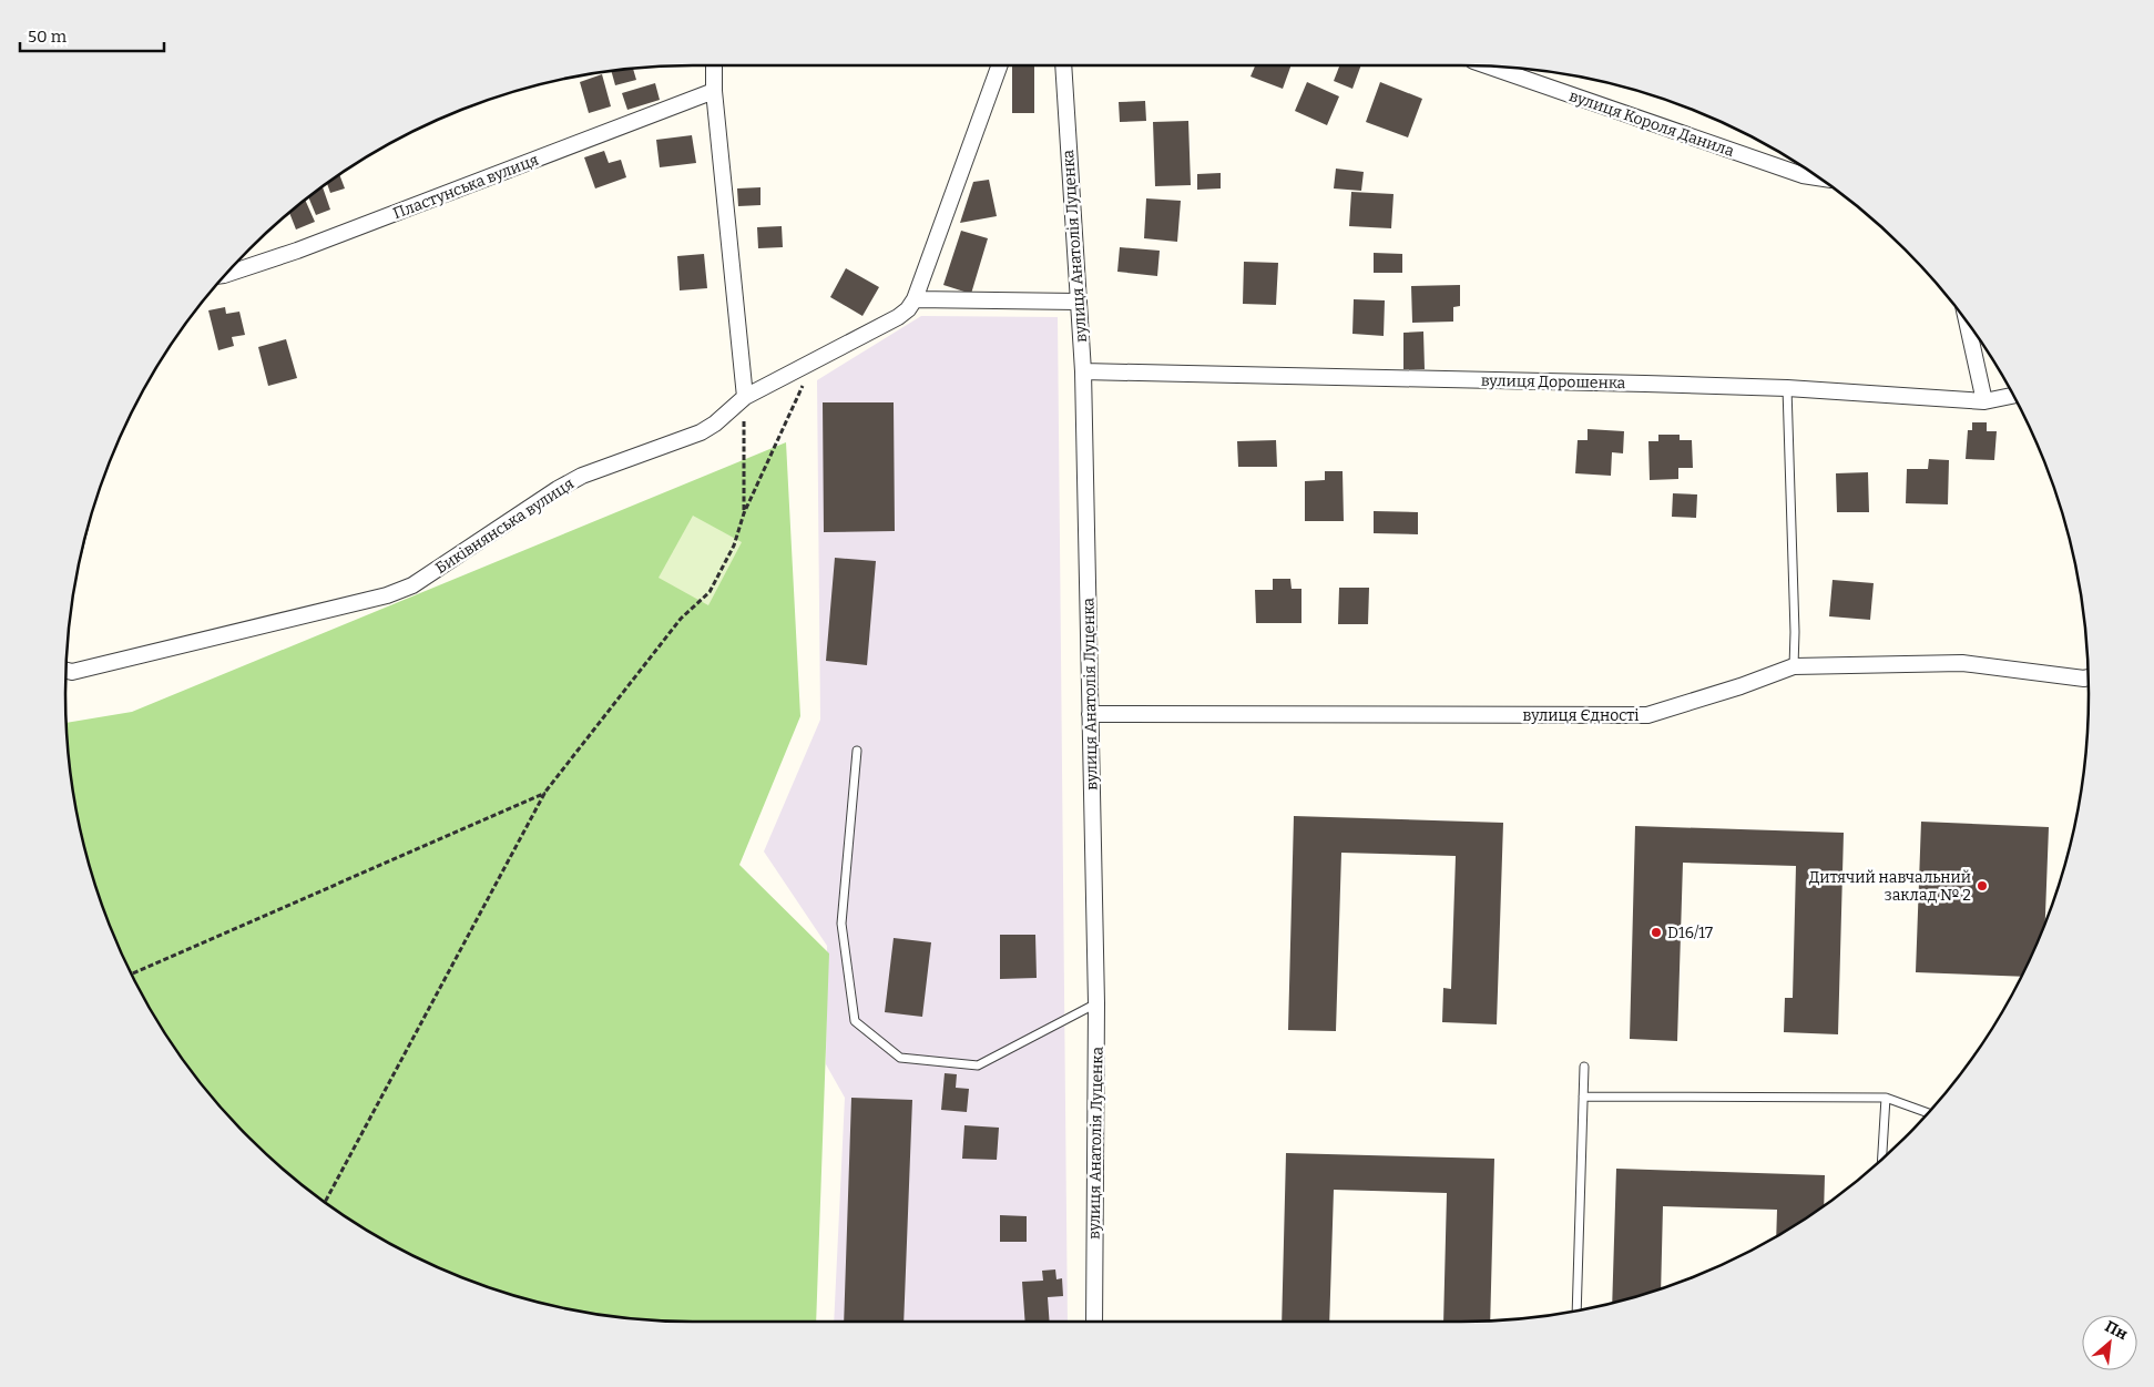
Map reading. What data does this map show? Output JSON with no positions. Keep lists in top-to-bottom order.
{
  "streets": {
    "street": [
      "вулиця Короля Данила",
      "Пластунська вулиця",
      "вулиця Анатолія Луценка",
      "вулиця Дорошенка",
      "Биківнянська вулиця",
      "вулиця Єдності"
    ]
  },
  "crossings": [
    ["вулиця Анатолія Луценка", "вулиця Дорошенка"],
    ["вулиця Анатолія Луценка", "вулиця Єдності"]
  ],
  "places": ["Дитячий навчальний заклад № 2", "D16/17"],
  "scale_bar": "50 m",
  "north": "top right"
}
